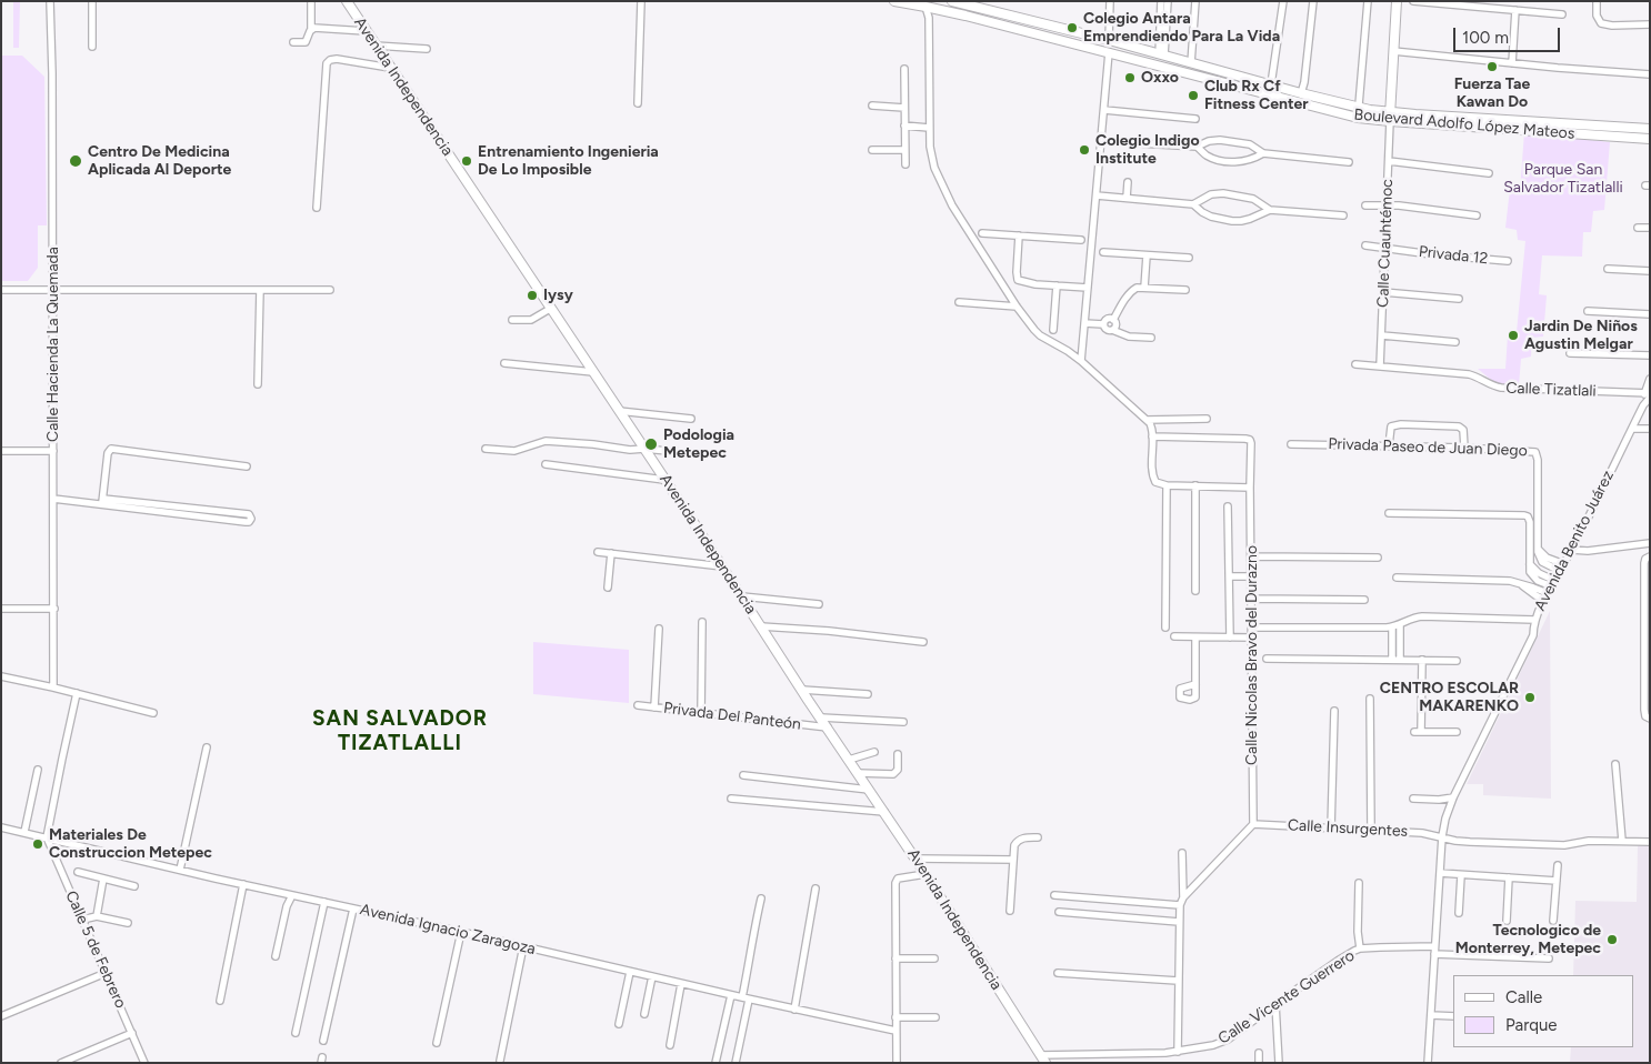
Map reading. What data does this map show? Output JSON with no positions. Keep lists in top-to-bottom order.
{
  "streets": {
    "street": [
      "Avenida Independencia",
      "Boulevard Adolfo López Mateos",
      "Calle Cuauhtémoc",
      "Privada 12",
      "Calle Hacienda La Quemada",
      "Calle Tizatlali",
      "Privada Paseo de Juan Diego",
      "Avenida Benito Juárez",
      "Calle Nicolas Bravo del Durazno",
      "Privada Del Panteón",
      "Calle Insurgentes",
      "Avenida Ignacio Zaragoza",
      "Calle 5 de Febrero",
      "Calle Vicente Guerrero"
    ]
  },
  "crossings": [
    ["Avenida Independencia", "Privada Del Panteón"],
    ["Avenida Independencia", "Calle Vicente Guerrero"],
    ["Boulevard Adolfo López Mateos", "Calle Cuauhtémoc"],
    ["Calle Cuauhtémoc", "Privada 12"],
    ["Calle Cuauhtémoc", "Calle Tizatlali"],
    ["Calle Tizatlali", "Avenida Benito Juárez"],
    ["Avenida Benito Juárez", "Calle Insurgentes"],
    ["Avenida Benito Juárez", "Calle Vicente Guerrero"],
    ["Calle Nicolas Bravo del Durazno", "Calle Insurgentes"],
    ["Avenida Ignacio Zaragoza", "Calle 5 de Febrero"]
  ],
  "districts": ["SAN SALVADOR TIZATLALLI"],
  "parks": ["Parque San Salvador Tizatlalli"],
  "places": [
    "Colegio Antara Emprendiendo Para La Vida",
    "Fuerza Tae Kawan Do",
    "Oxxo",
    "Club Rx Cf Fitness Center",
    "Colegio Indigo Institute",
    "Centro De Medicina Aplicada Al Deporte",
    "Entrenamiento Ingenieria De Lo Imposible",
    "Iysy",
    "Jardin De Niños Agustin Melgar",
    "Podologia Metepec",
    "CENTRO ESCOLAR MAKARENKO",
    "Materiales De Construccion Metepec",
    "Tecnologico de Monterrey, Metepec"
  ],
  "legend": ["Calle", "Parque"],
  "scale_bar": "100 m"
}
